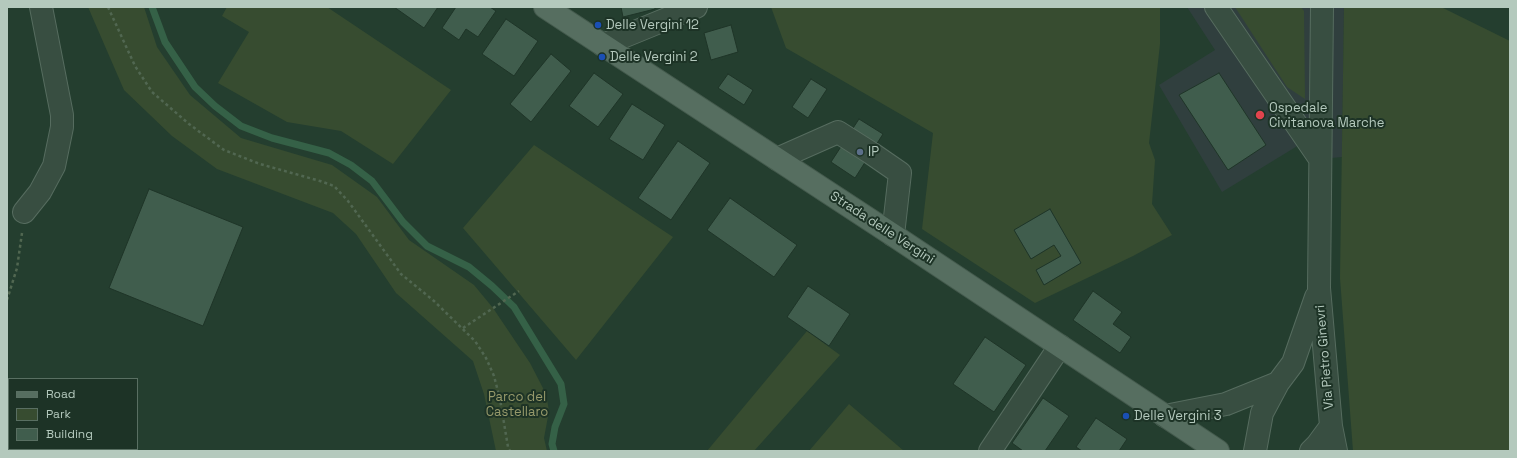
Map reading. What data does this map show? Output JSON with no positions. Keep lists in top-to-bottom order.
{
  "streets": {
    "main road": ["Strada delle Vergini"],
    "lane": ["Via Pietro Ginevri"]
  },
  "parks": ["Parco del Castellaro"],
  "places": [
    "Delle Vergini 12",
    "Delle Vergini 2",
    "Ospedale Civitanova Marche",
    "IP",
    "Delle Vergini 3"
  ],
  "legend": ["Road", "Park", "Building"]
}
